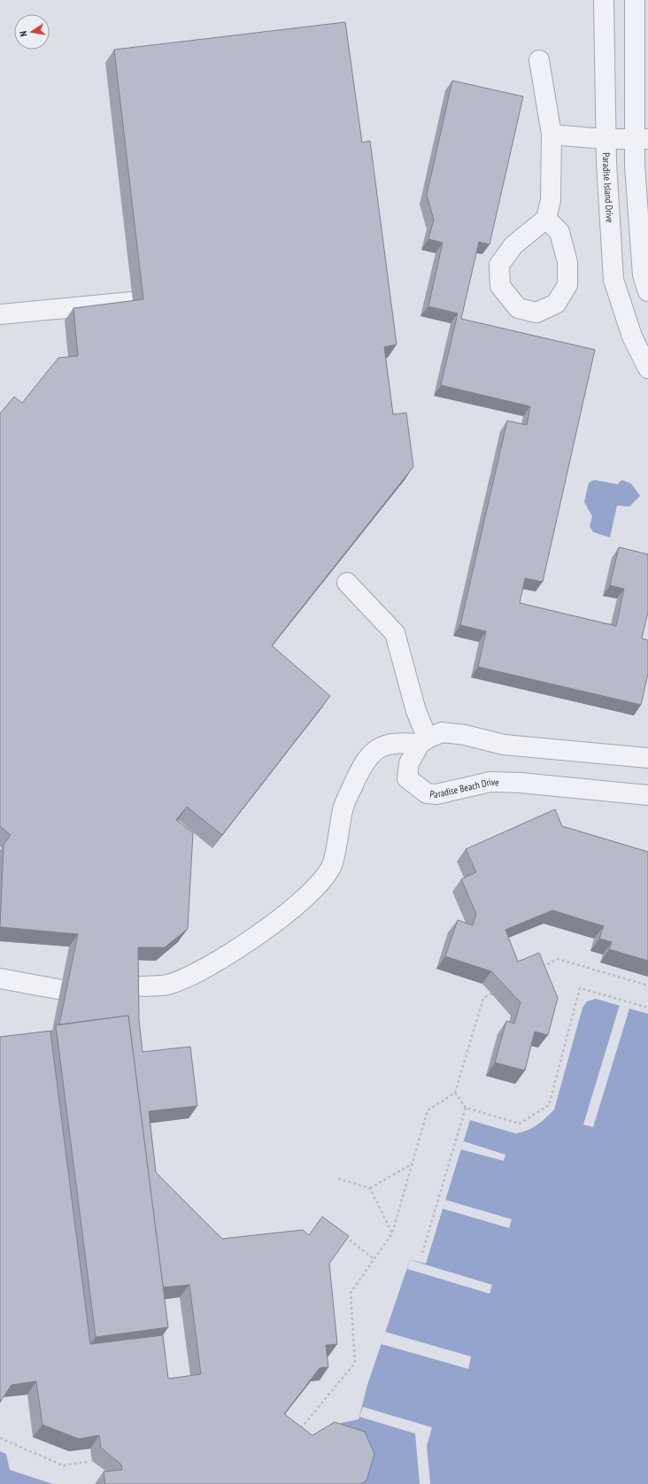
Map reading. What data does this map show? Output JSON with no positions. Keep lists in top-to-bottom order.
{
  "streets": {
    "street": ["Paradise Island Drive", "Paradise Beach Drive"]
  },
  "north": "left"
}
